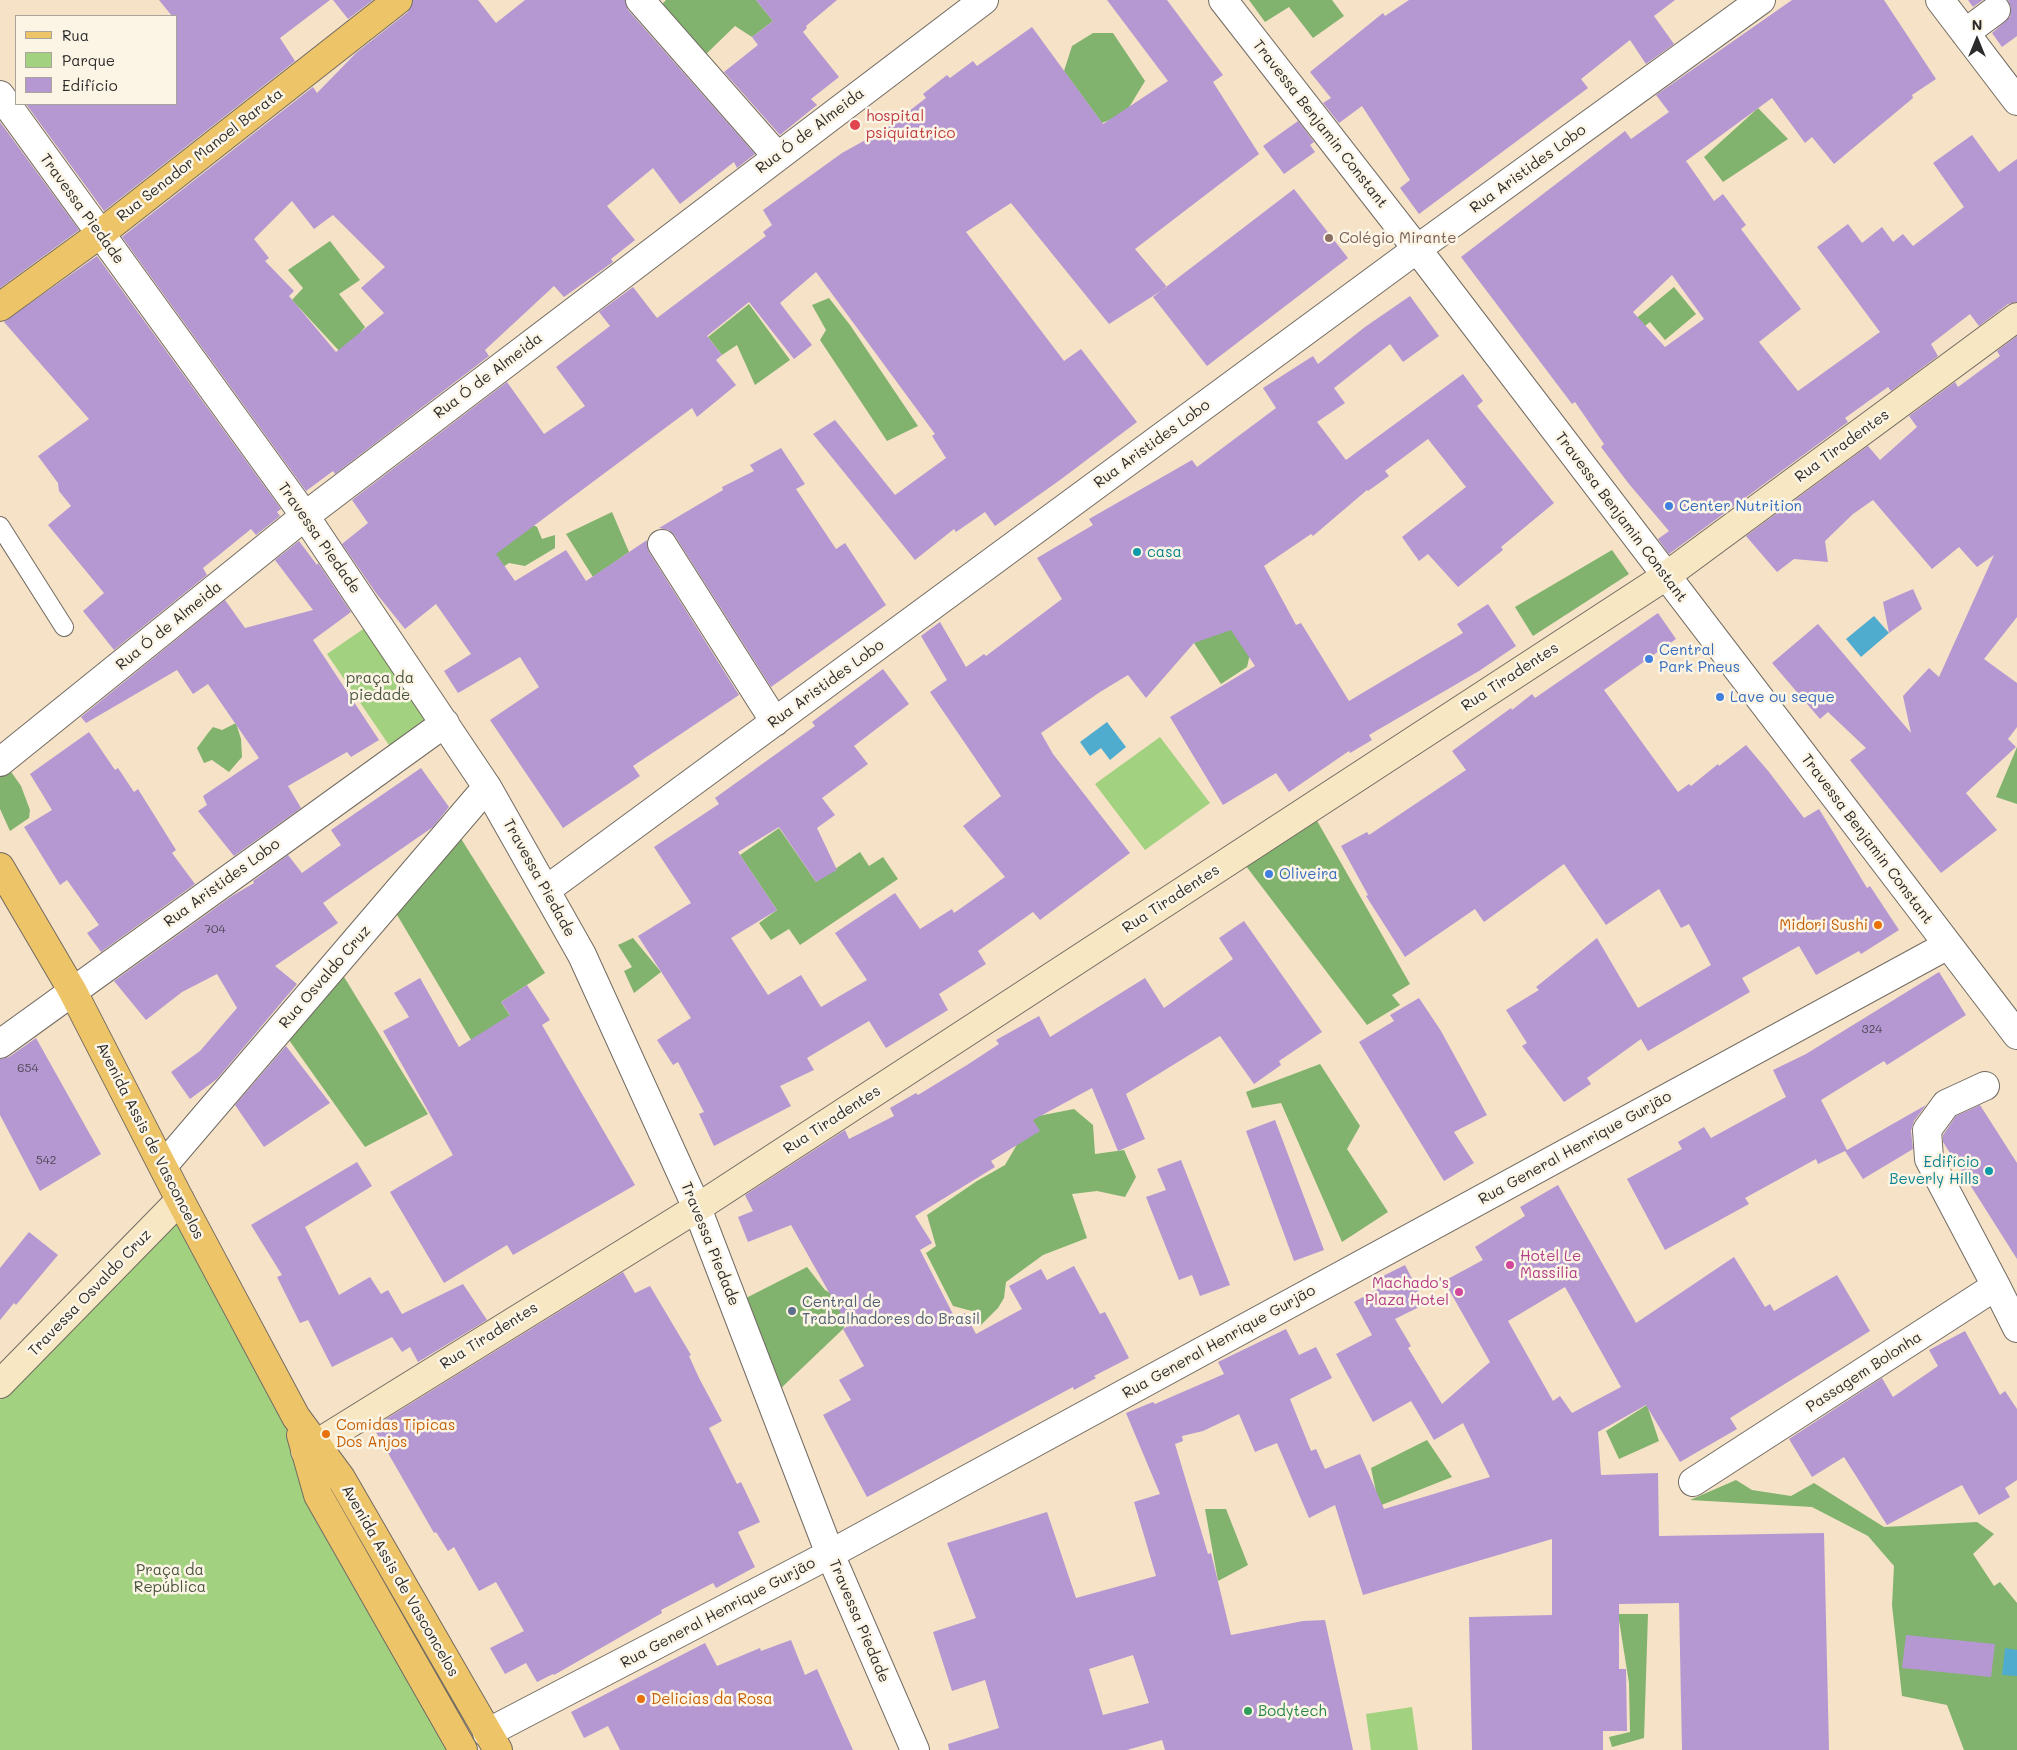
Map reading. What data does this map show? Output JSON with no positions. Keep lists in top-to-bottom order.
{
  "streets": {
    "main road": ["Rua Senador Manoel Barata", "Avenida Assis de Vasconcelos"],
    "street": [
      "Travessa Benjamin Constant",
      "Rua Ó de Almeida",
      "Rua Aristides Lobo",
      "Travessa Piedade",
      "Rua Tiradentes",
      "Rua Osvaldo Cruz",
      "Rua General Henrique Gurjão",
      "Travessa Osvaldo Cruz",
      "Passagem Bolonha"
    ]
  },
  "crossings": [
    ["Travessa Benjamin Constant", "Rua Aristides Lobo"],
    ["Travessa Benjamin Constant", "Rua Tiradentes"],
    ["Travessa Benjamin Constant", "Rua General Henrique Gurjão"],
    ["Rua Ó de Almeida", "Travessa Piedade"],
    ["Rua Senador Manoel Barata", "Travessa Piedade"],
    ["Rua Aristides Lobo", "Travessa Piedade"],
    ["Rua Aristides Lobo", "Avenida Assis de Vasconcelos"],
    ["Travessa Piedade", "Rua Tiradentes"],
    ["Travessa Piedade", "Rua Osvaldo Cruz"],
    ["Travessa Piedade", "Rua General Henrique Gurjão"],
    ["Rua Tiradentes", "Avenida Assis de Vasconcelos"],
    ["Rua Osvaldo Cruz", "Avenida Assis de Vasconcelos"],
    ["Avenida Assis de Vasconcelos", "Rua General Henrique Gurjão"],
    ["Avenida Assis de Vasconcelos", "Travessa Osvaldo Cruz"]
  ],
  "parks": ["praça da piedade", "Praça da República"],
  "places": [
    "hospital psiquiatrico",
    "Colégio Mirante",
    "Center Nutrition",
    "casa",
    "Central Park Pneus",
    "Lave ou seque",
    "Oliveira",
    "Midori Sushi",
    "Edifício Beverly Hills",
    "Hotel Le Massilia",
    "Machado's Plaza Hotel",
    "Central de Trabalhadores do Brasil",
    "Comidas Tipicas Dos Anjos",
    "Delicias da Rosa",
    "Bodytech"
  ],
  "house_numbers": [
    "704",
    "324",
    "654",
    "542"
  ],
  "legend": ["Rua", "Parque", "Edifício"],
  "north": "top"
}
